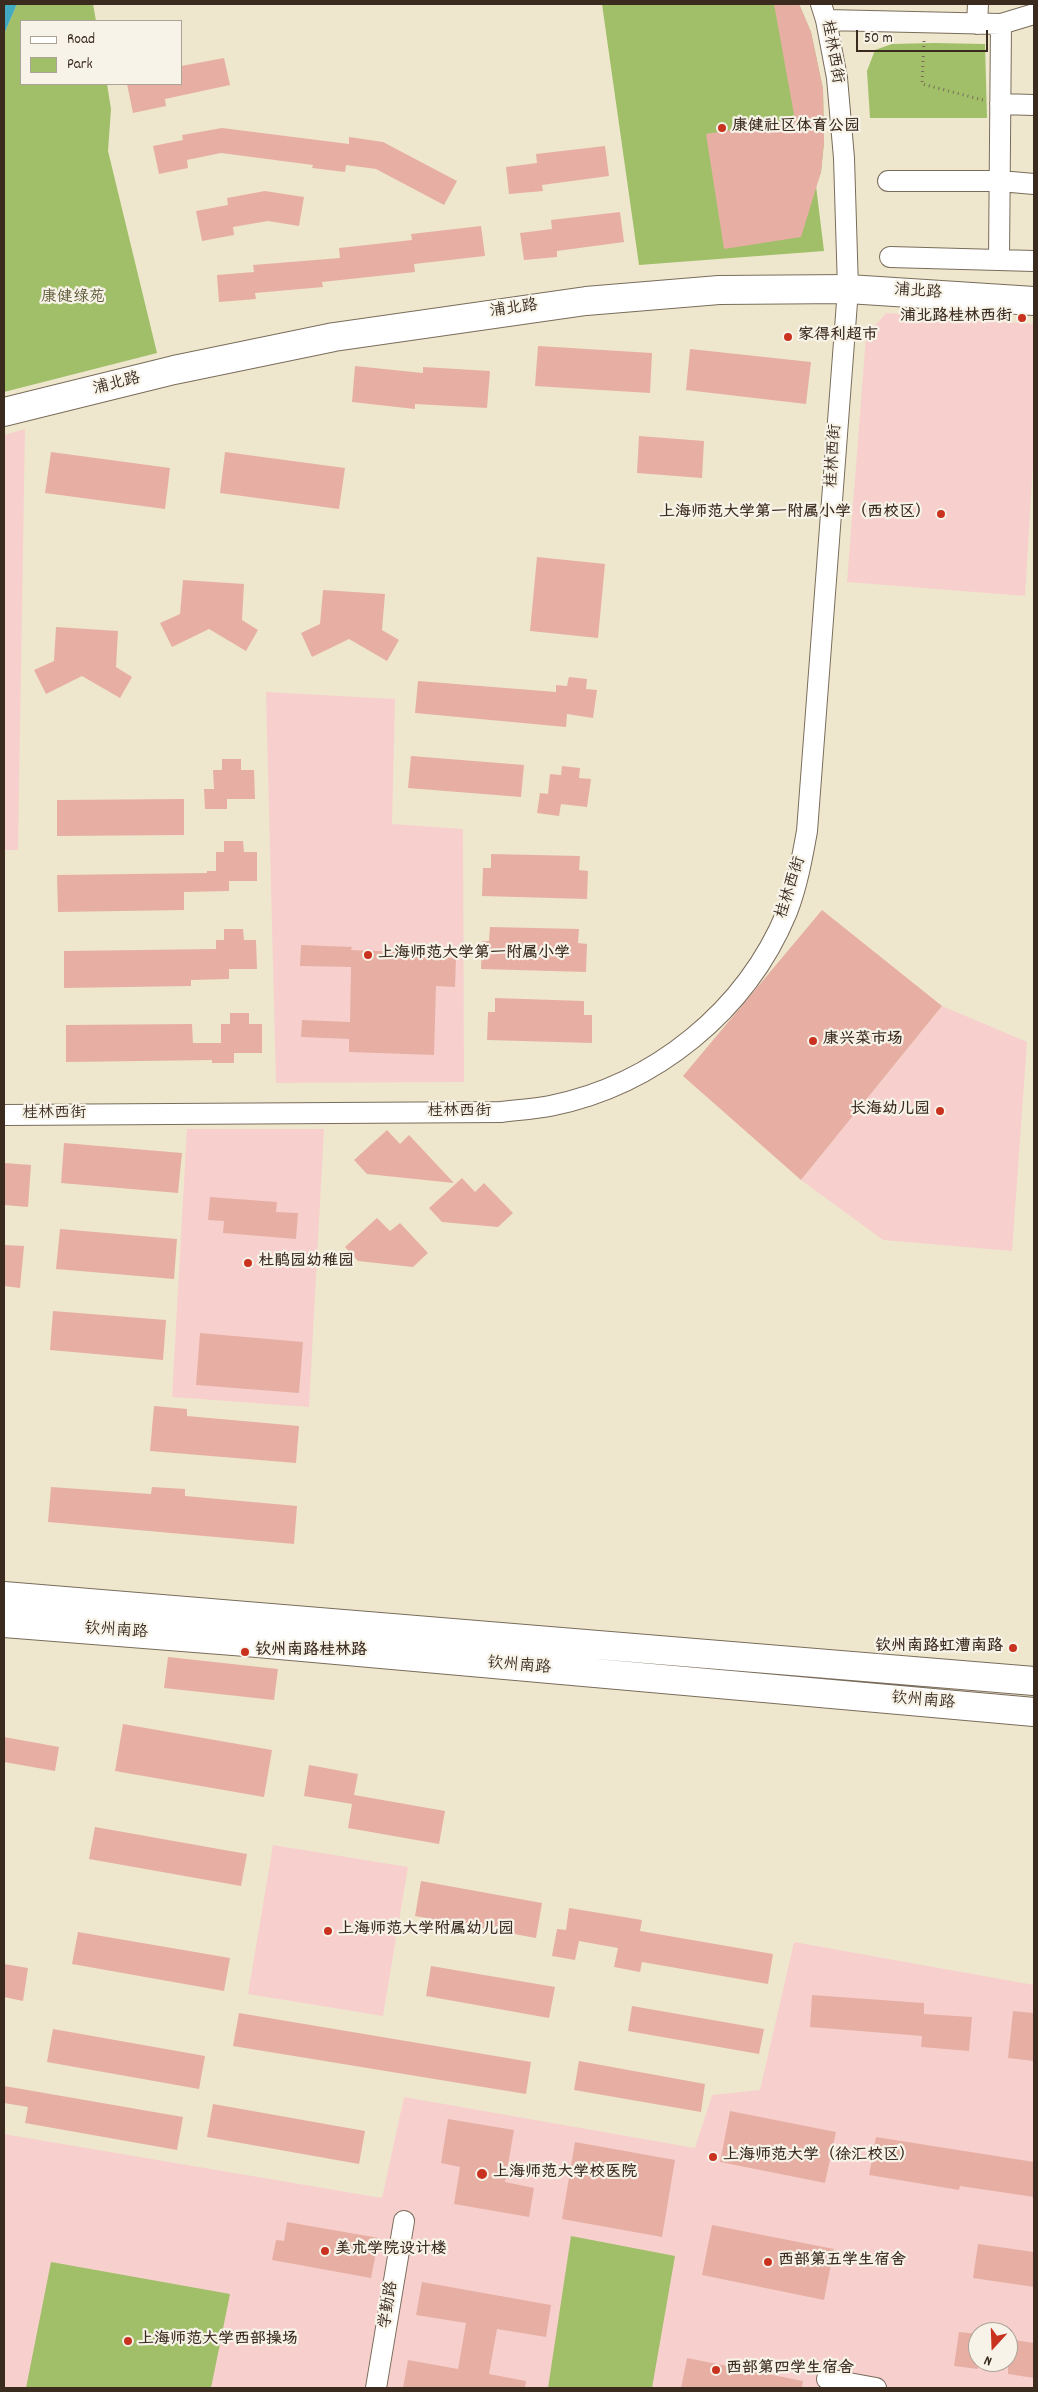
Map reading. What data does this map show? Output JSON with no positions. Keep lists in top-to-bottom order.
{
  "streets": {
    "street": [
      "桂林西街",
      "浦北路",
      "钦州南路",
      "学勤路"
    ]
  },
  "crossings": [
    ["桂林西街", "浦北路"]
  ],
  "parks": ["康健绿苑"],
  "places": [
    "康健社区体育公园",
    "浦北路桂林西街",
    "家得利超市",
    "上海师范大学第一附属小学（西校区）",
    "上海师范大学第一附属小学",
    "康兴菜市场",
    "长海幼儿园",
    "杜鹃园幼稚园",
    "钦州南路虹漕南路",
    "钦州南路桂林路",
    "上海师范大学附属幼儿园",
    "上海师范大学（徐汇校区）",
    "上海师范大学校医院",
    "美术学院设计楼",
    "西部第五学生宿舍",
    "上海师范大学西部操场",
    "西部第四学生宿舍"
  ],
  "legend": ["Road", "Park"],
  "scale_bar": "50 m",
  "north": "bottom"
}
